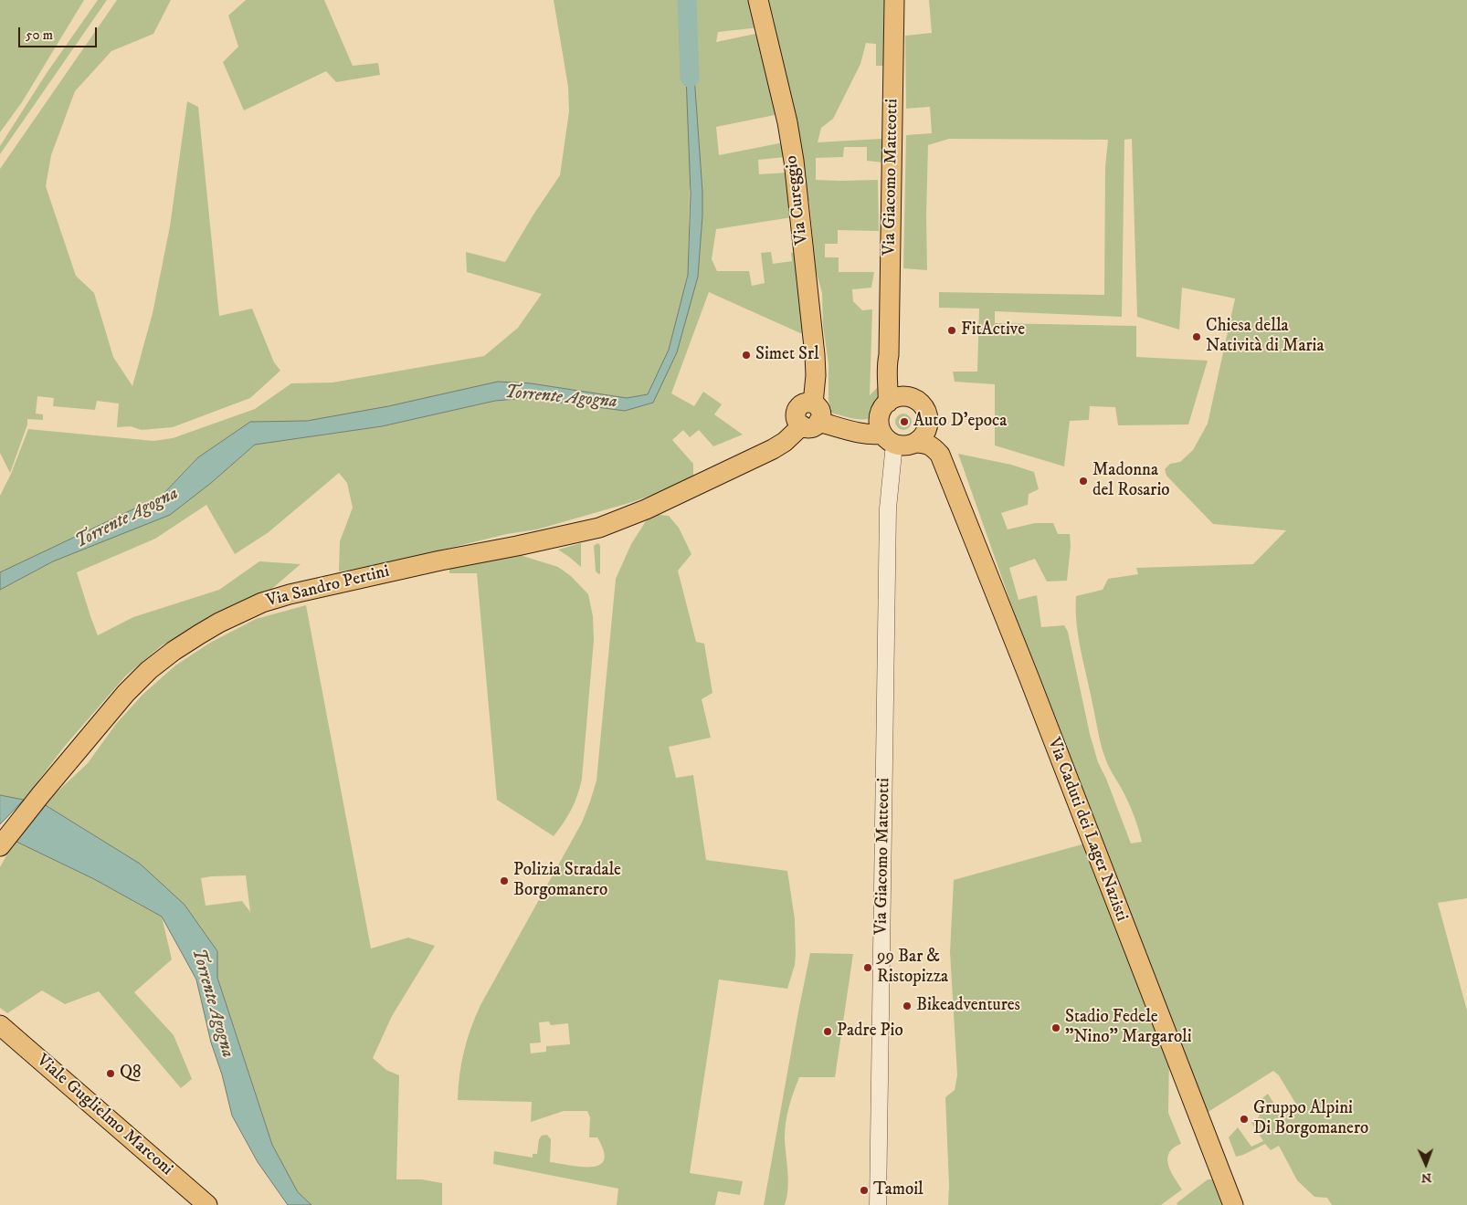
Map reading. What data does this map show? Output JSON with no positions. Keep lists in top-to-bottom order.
{
  "streets": {
    "main road": [
      "Via Giacomo Matteotti",
      "Via Cureggio",
      "Via Sandro Pertini",
      "Via Caduti dei Lager Nazisti",
      "Viale Guglielmo Marconi"
    ]
  },
  "crossings": [
    ["Via Giacomo Matteotti", "Via Caduti dei Lager Nazisti"],
    ["Via Cureggio", "Via Sandro Pertini"]
  ],
  "water": ["Torrente Agogna"],
  "places": [
    "FitActive",
    "Chiesa della Natività di Maria",
    "Simet Srl",
    "Auto D'epoca",
    "Madonna del Rosario",
    "Polizia Stradale Borgomanero",
    "99 Bar & Ristopizza",
    "Bikeadventures",
    "Stadio Fedele \"Nino\" Margaroli",
    "Padre Pio",
    "Q8",
    "Gruppo Alpini Di Borgomanero",
    "Tamoil"
  ],
  "scale_bar": "50 m",
  "north": "bottom"
}
